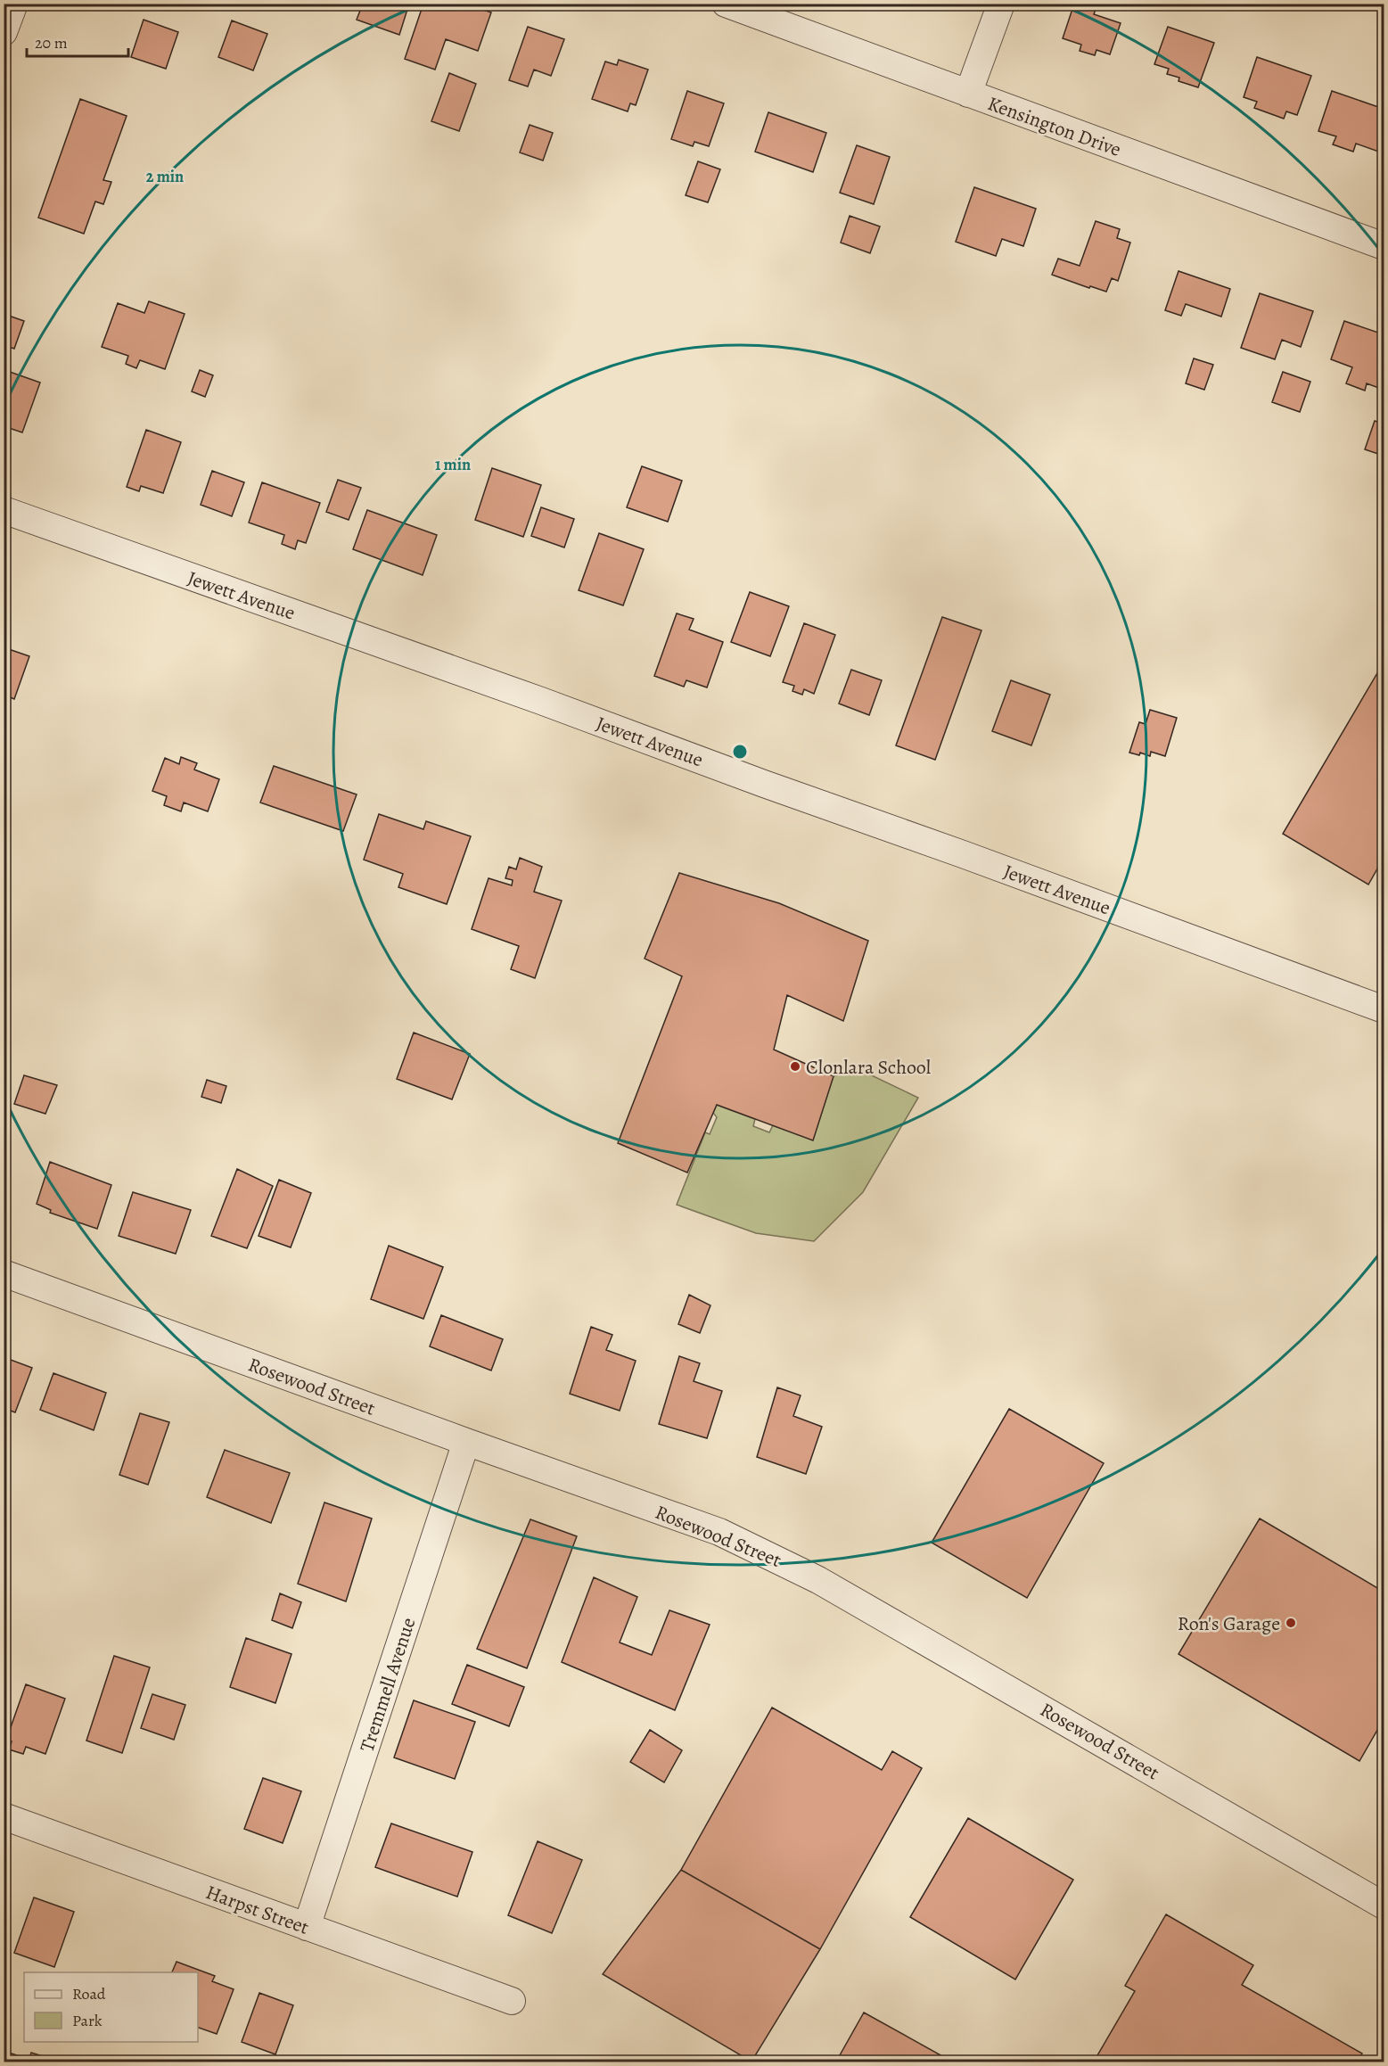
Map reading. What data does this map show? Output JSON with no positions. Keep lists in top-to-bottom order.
{
  "streets": {
    "street": [
      "Kensington Drive",
      "Jewett Avenue",
      "Rosewood Street",
      "Tremmell Avenue",
      "Harpst Street"
    ]
  },
  "crossings": [
    ["Rosewood Street", "Tremmell Avenue"],
    ["Tremmell Avenue", "Harpst Street"]
  ],
  "places": ["Clonlara School", "Ron's Garage"],
  "legend": ["Road", "Park"],
  "scale_bar": "20 m",
  "rings": ["2 min", "1 min"]
}
